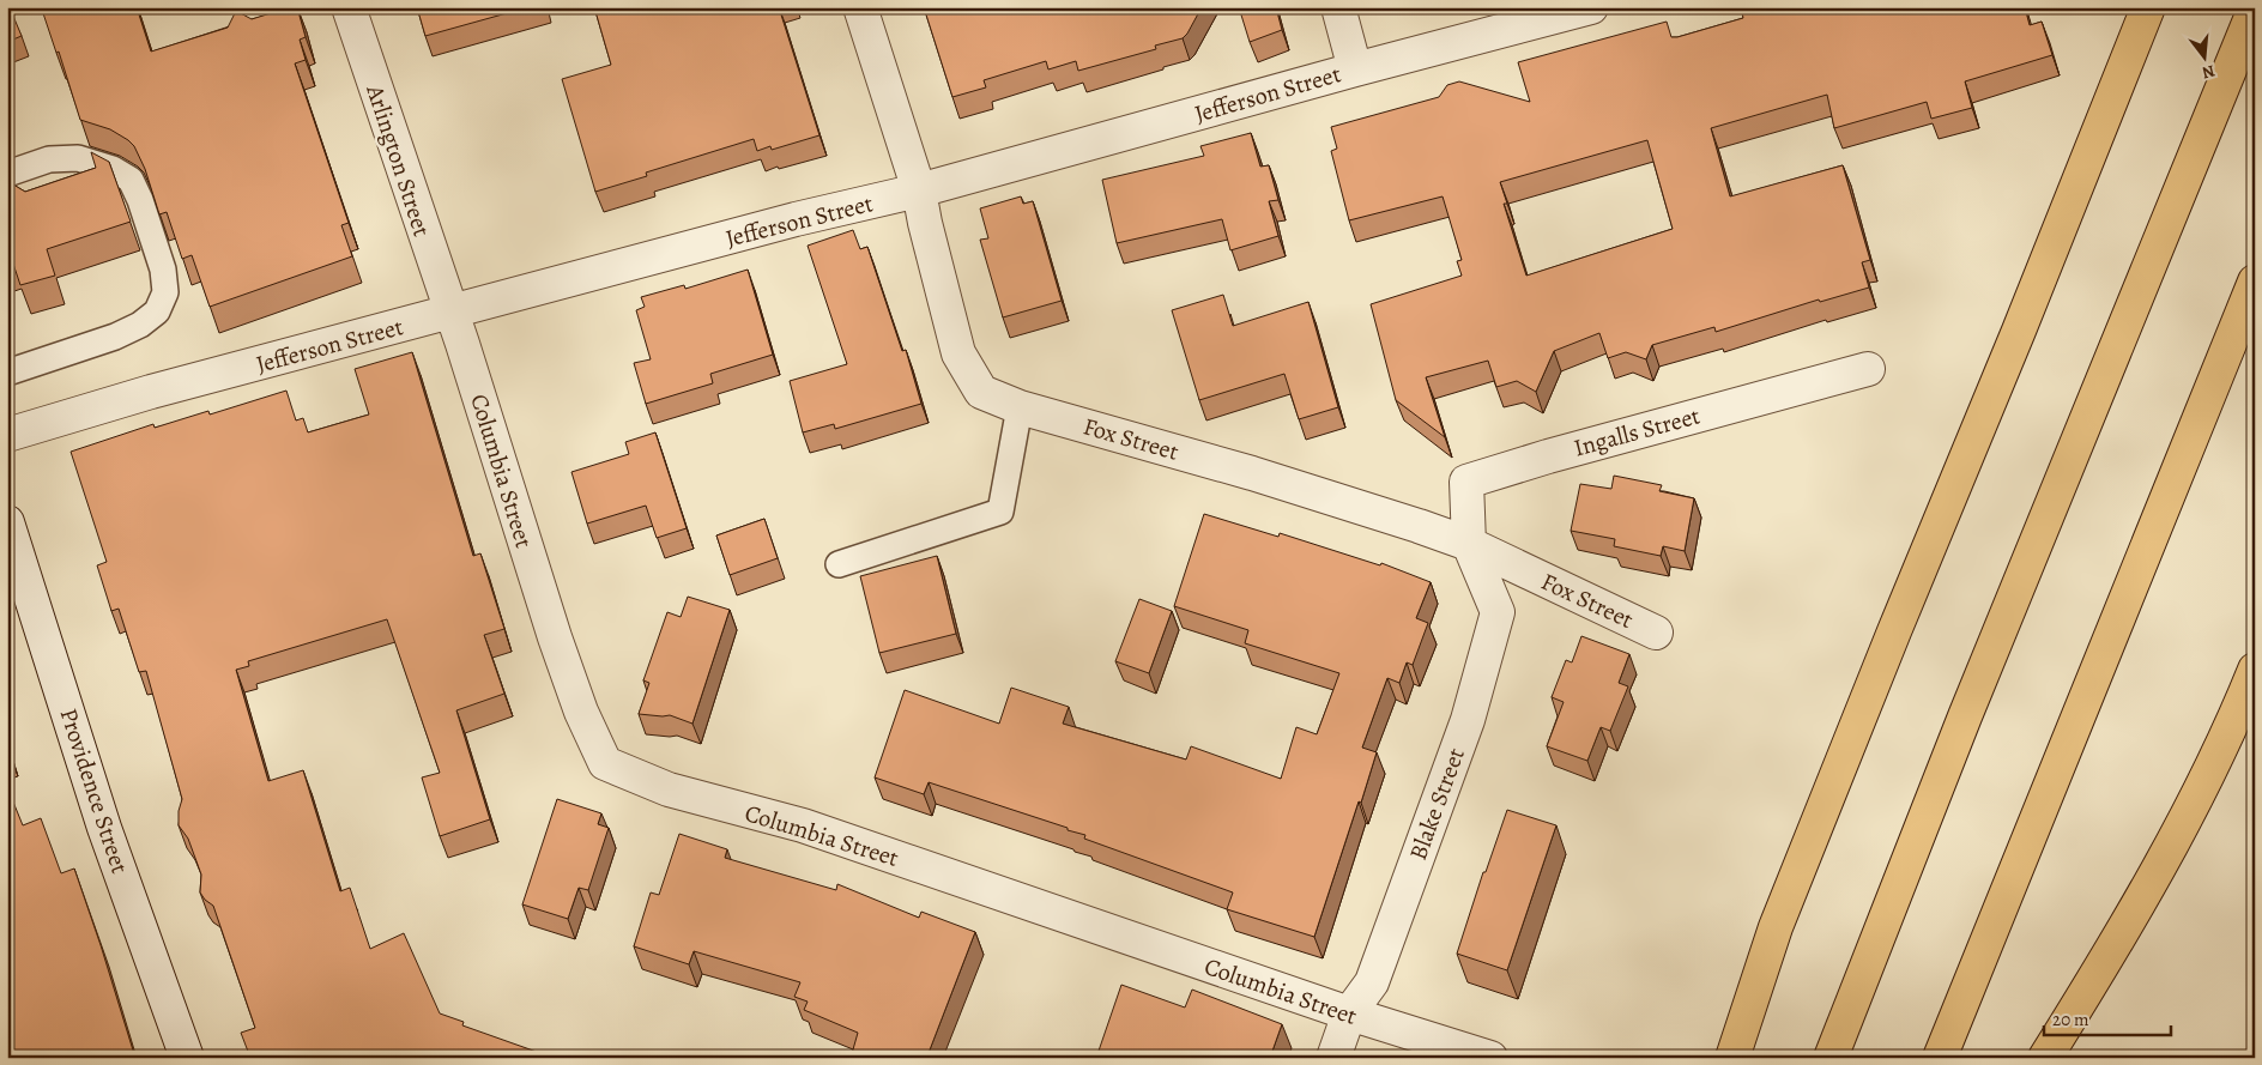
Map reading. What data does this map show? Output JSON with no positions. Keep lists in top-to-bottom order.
{
  "streets": {
    "street": [
      "Jefferson Street",
      "Arlington Street",
      "Ingalls Street",
      "Fox Street",
      "Columbia Street",
      "Providence Street",
      "Blake Street"
    ]
  },
  "crossings": [
    ["Jefferson Street", "Arlington Street"],
    ["Jefferson Street", "Fox Street"],
    ["Jefferson Street", "Columbia Street"],
    ["Arlington Street", "Columbia Street"],
    ["Ingalls Street", "Fox Street"],
    ["Ingalls Street", "Blake Street"],
    ["Fox Street", "Blake Street"],
    ["Columbia Street", "Blake Street"]
  ],
  "scale_bar": "20 m",
  "north": "bottom"
}
